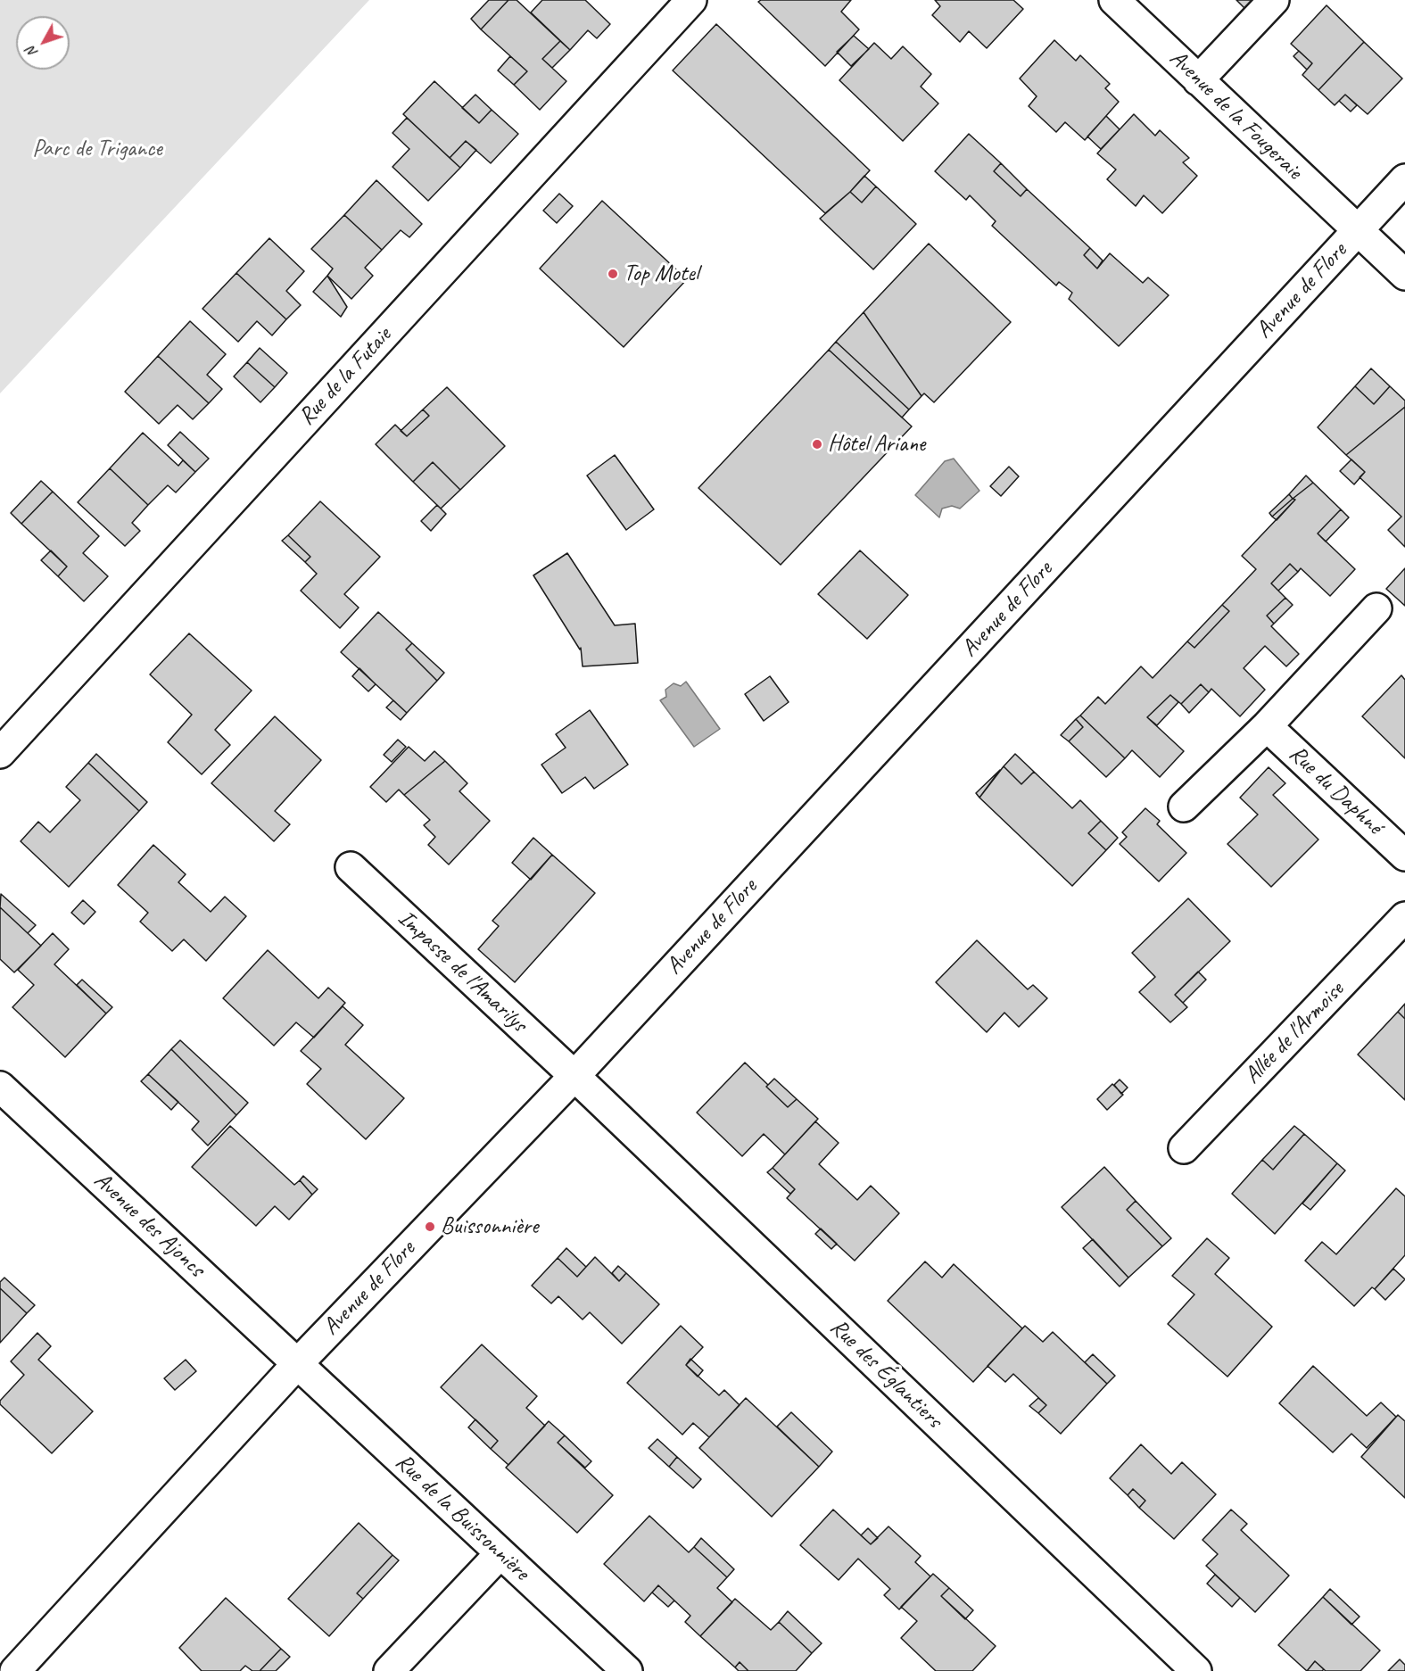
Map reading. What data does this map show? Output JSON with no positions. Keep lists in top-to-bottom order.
{
  "streets": {
    "street": [
      "Avenue de la Fougeraie",
      "Avenue de Flore",
      "Rue de la Futaie",
      "Rue du Daphné",
      "Impasse de l'Amarilys",
      "Allée de l'Armoise",
      "Avenue des Ajoncs",
      "Rue des Églantiers",
      "Rue de la Buissonnière"
    ]
  },
  "crossings": [
    ["Avenue de la Fougeraie", "Avenue de Flore"],
    ["Avenue de Flore", "Impasse de l'Amarilys"],
    ["Avenue de Flore", "Avenue des Ajoncs"],
    ["Avenue de Flore", "Rue des Églantiers"],
    ["Avenue de Flore", "Rue de la Buissonnière"],
    ["Impasse de l'Amarilys", "Rue des Églantiers"],
    ["Avenue des Ajoncs", "Rue de la Buissonnière"]
  ],
  "parks": ["Parc de Trigance"],
  "places": ["Top Motel", "Hôtel Ariane", "Buissonnière"],
  "north": "bottom left"
}
